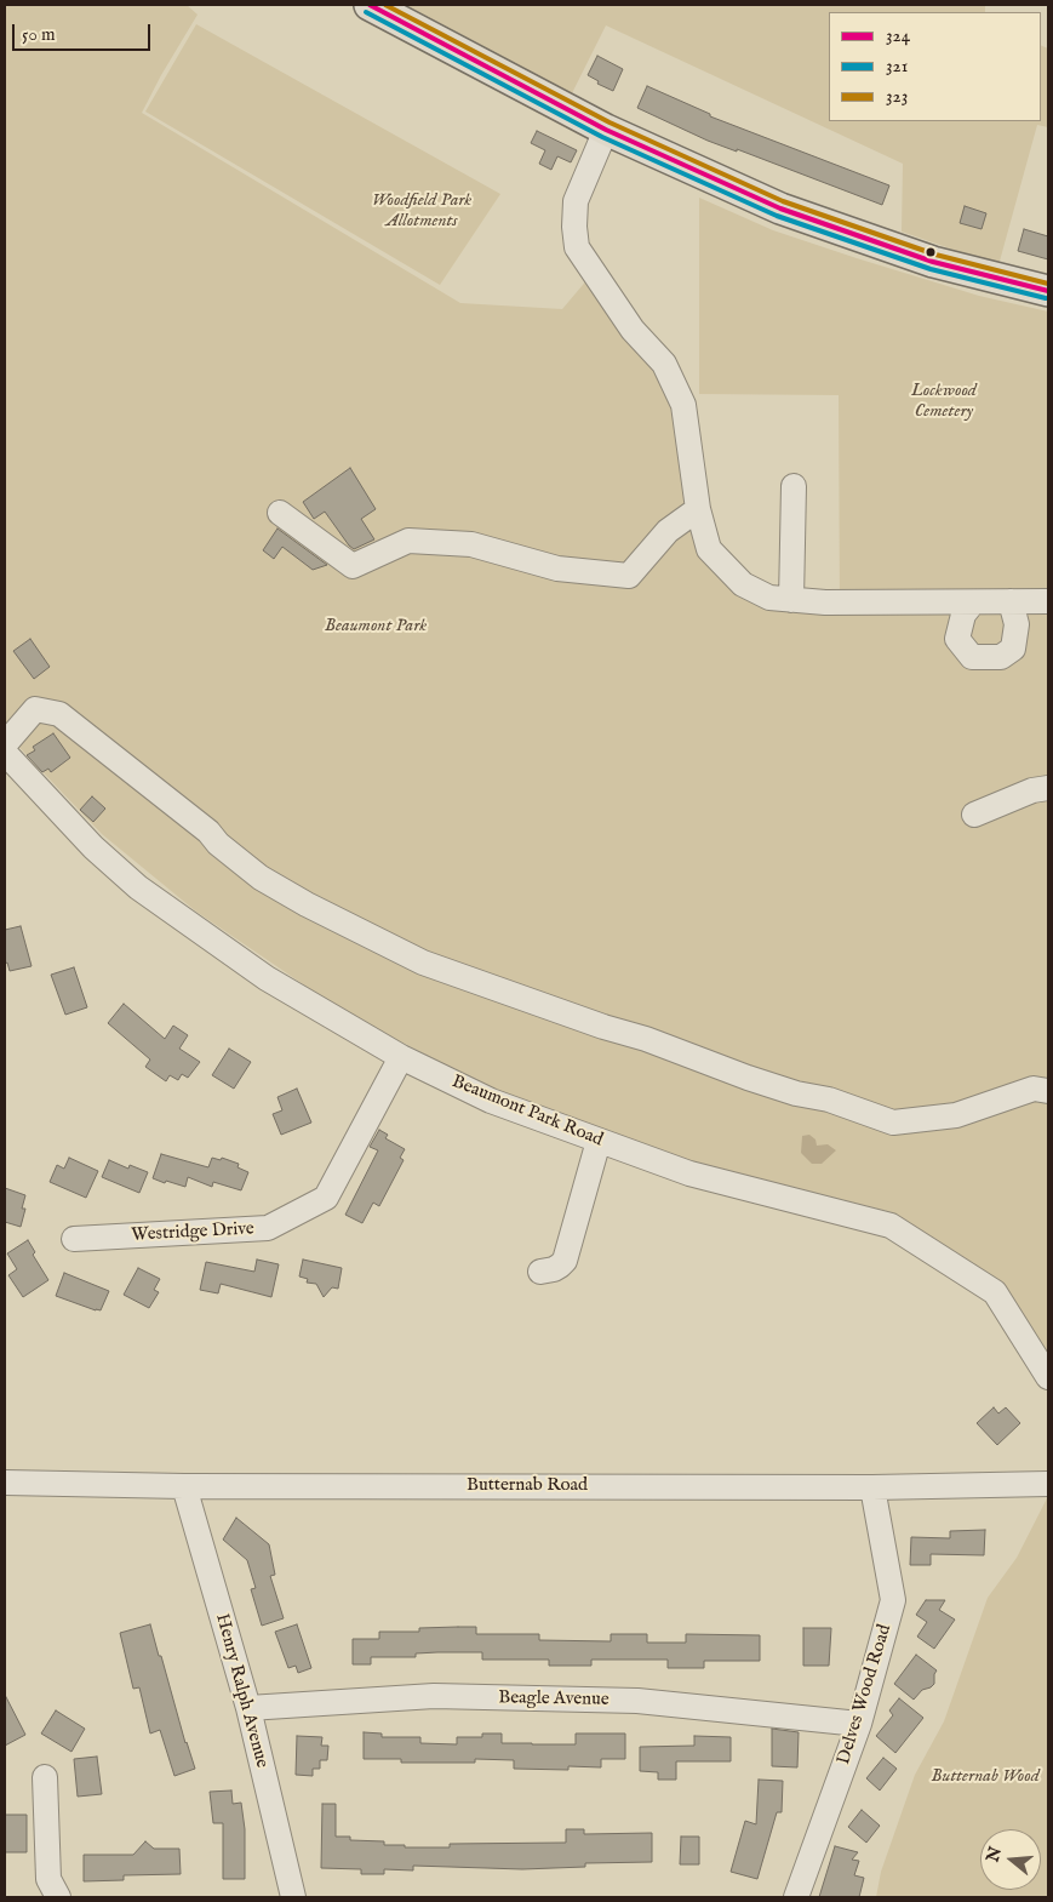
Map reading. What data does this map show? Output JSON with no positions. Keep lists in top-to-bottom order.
{
  "streets": {
    "street": [
      "Beaumont Park Road",
      "Westridge Drive",
      "Butternab Road",
      "Henry Ralph Avenue",
      "Delves Wood Road",
      "Beagle Avenue"
    ]
  },
  "crossings": [
    ["Beaumont Park Road", "Westridge Drive"],
    ["Butternab Road", "Henry Ralph Avenue"],
    ["Butternab Road", "Delves Wood Road"],
    ["Henry Ralph Avenue", "Beagle Avenue"],
    ["Delves Wood Road", "Beagle Avenue"]
  ],
  "parks": [
    "Woodfield Park Allotments",
    "Lockwood Cemetery",
    "Beaumont Park",
    "Butternab Wood"
  ],
  "lines": ["transit line 324", "transit line 323", "transit line 321"],
  "legend": ["324", "321", "323"],
  "scale_bar": "50 m",
  "north": "left"
}
